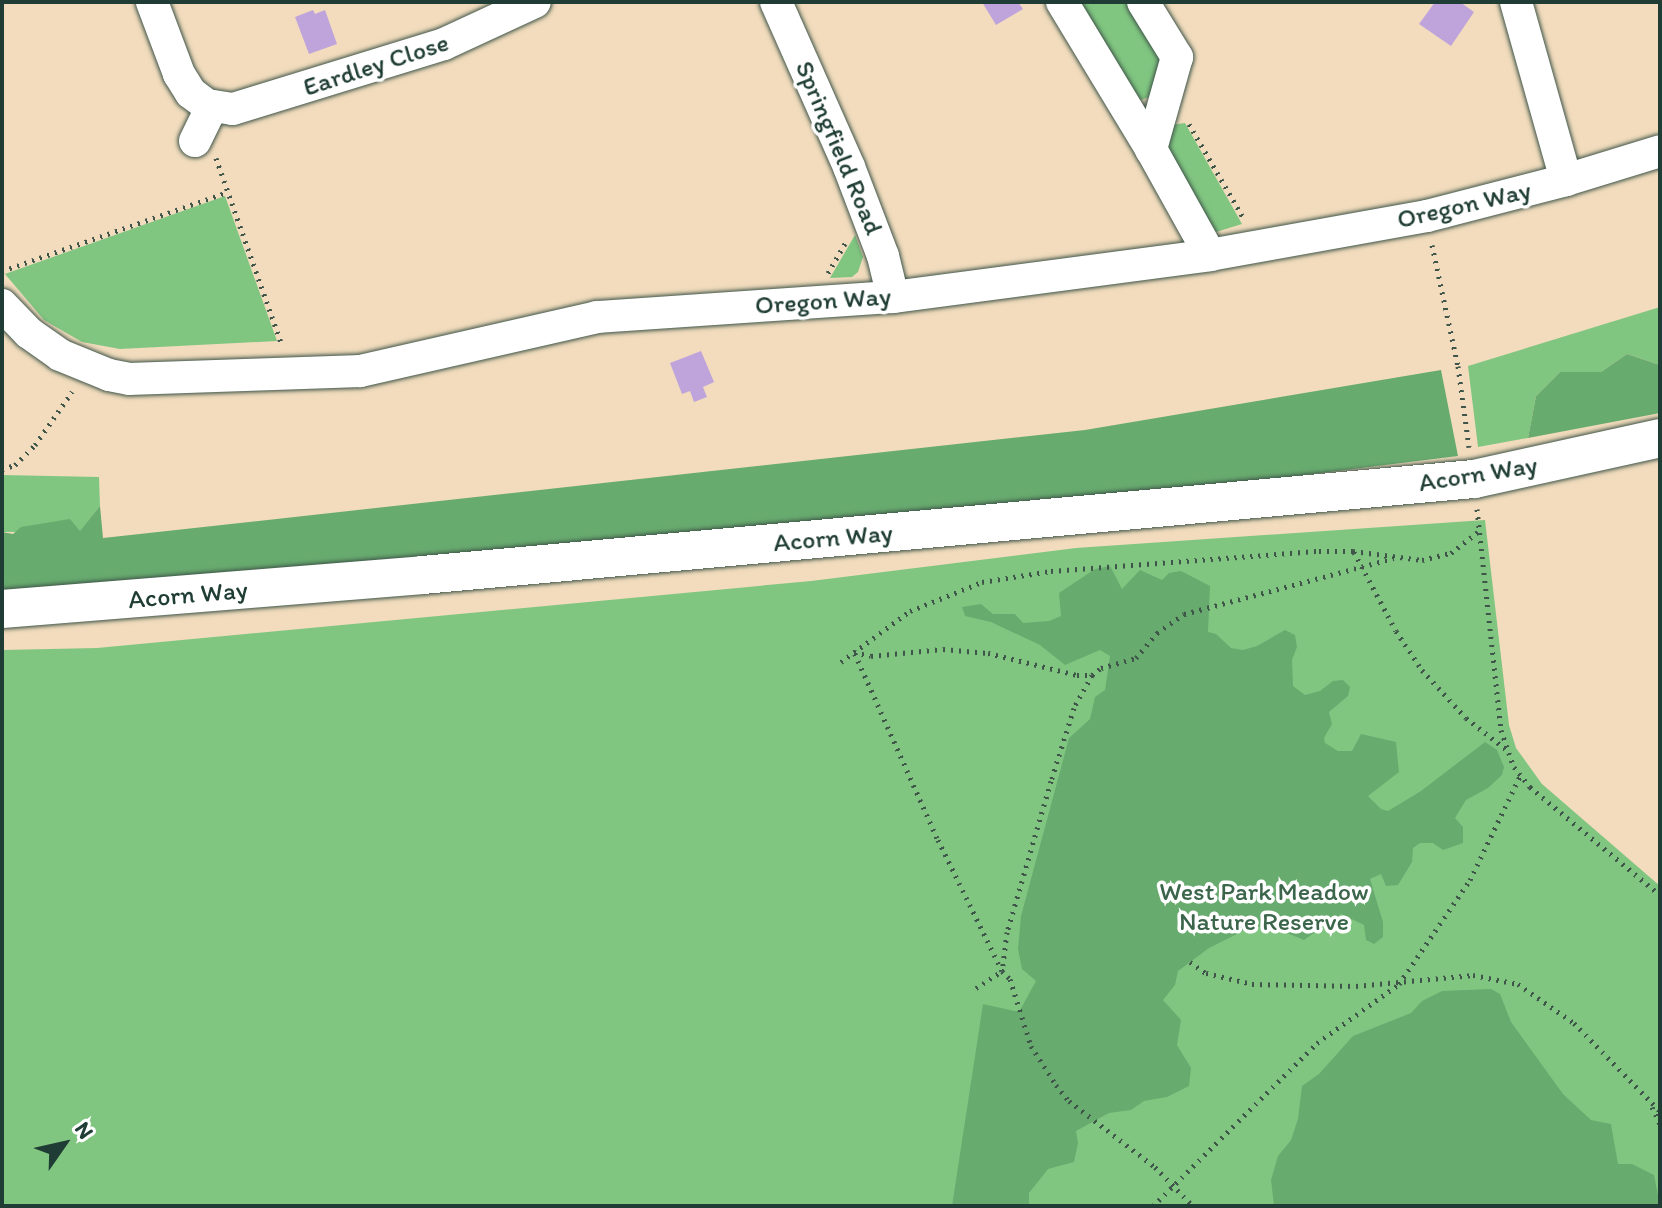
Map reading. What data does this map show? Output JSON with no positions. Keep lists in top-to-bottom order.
{
  "streets": {
    "street": [
      "Eardley Close",
      "Springfield Road",
      "Oregon Way",
      "Acorn Way"
    ]
  },
  "crossings": [
    ["Springfield Road", "Oregon Way"]
  ],
  "parks": ["West Park Meadow Nature Reserve"],
  "north": "top right"
}
